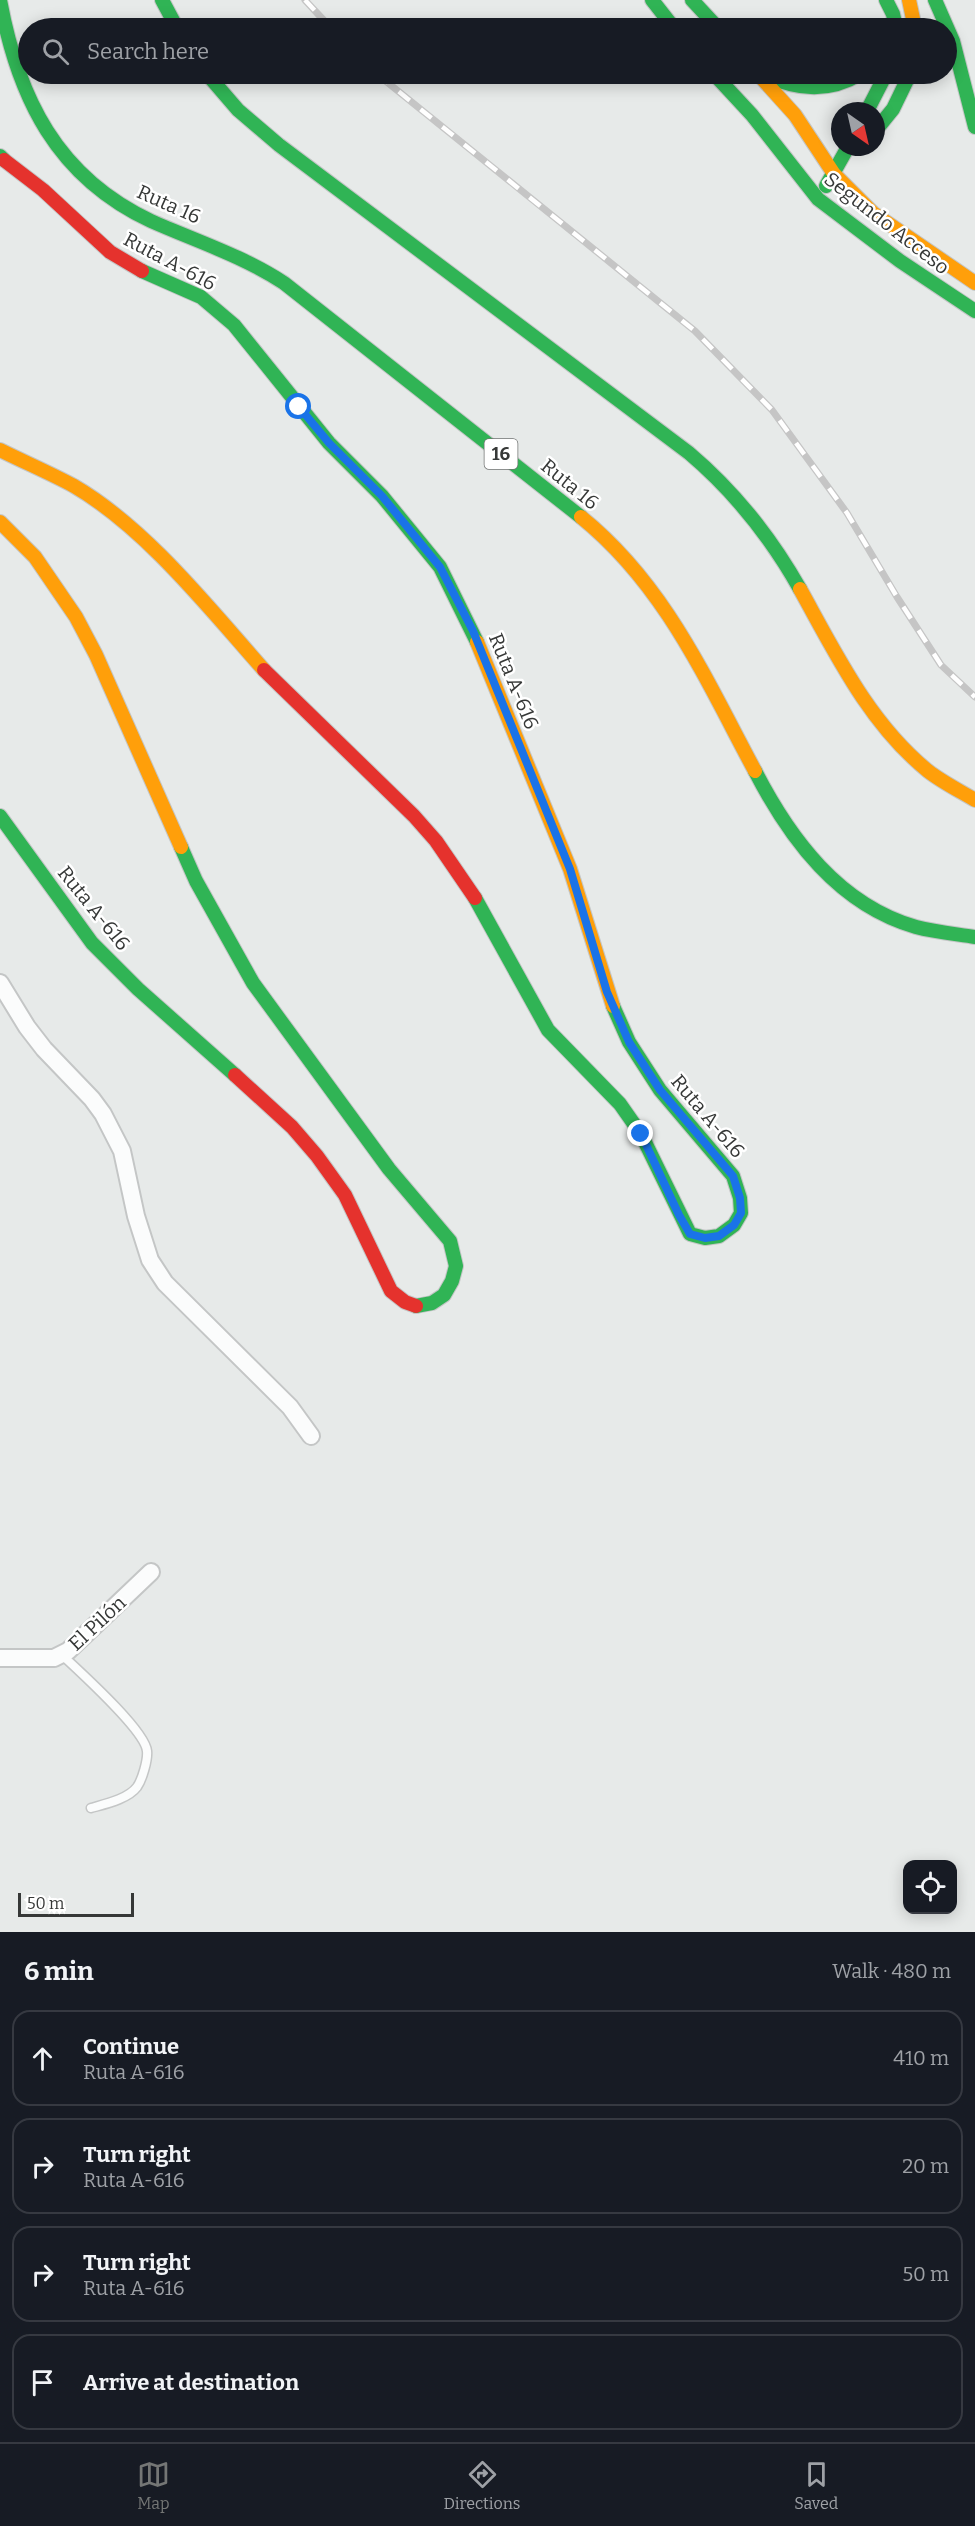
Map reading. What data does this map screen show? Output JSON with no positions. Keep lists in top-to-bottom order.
{
  "streets": {
    "main road": [
      "Ruta 16",
      "Segundo Acceso",
      "Ruta A-616",
      "16"
    ],
    "street": ["El Pilón"]
  },
  "scale_bar": "50 m",
  "north": "bottom right",
  "page": {
    "search": "Search here",
    "scale": "50 m",
    "heading": ["6 min", "Walk · 480 m"],
    "list": [
      ["Continue", "Ruta A-616", "410 m"],
      ["Turn right", "Ruta A-616", "20 m"],
      ["Turn right", "Ruta A-616", "50 m"],
      "Arrive at destination"
    ],
    "nav": ["Map", "Directions", "Saved"]
  }
}
